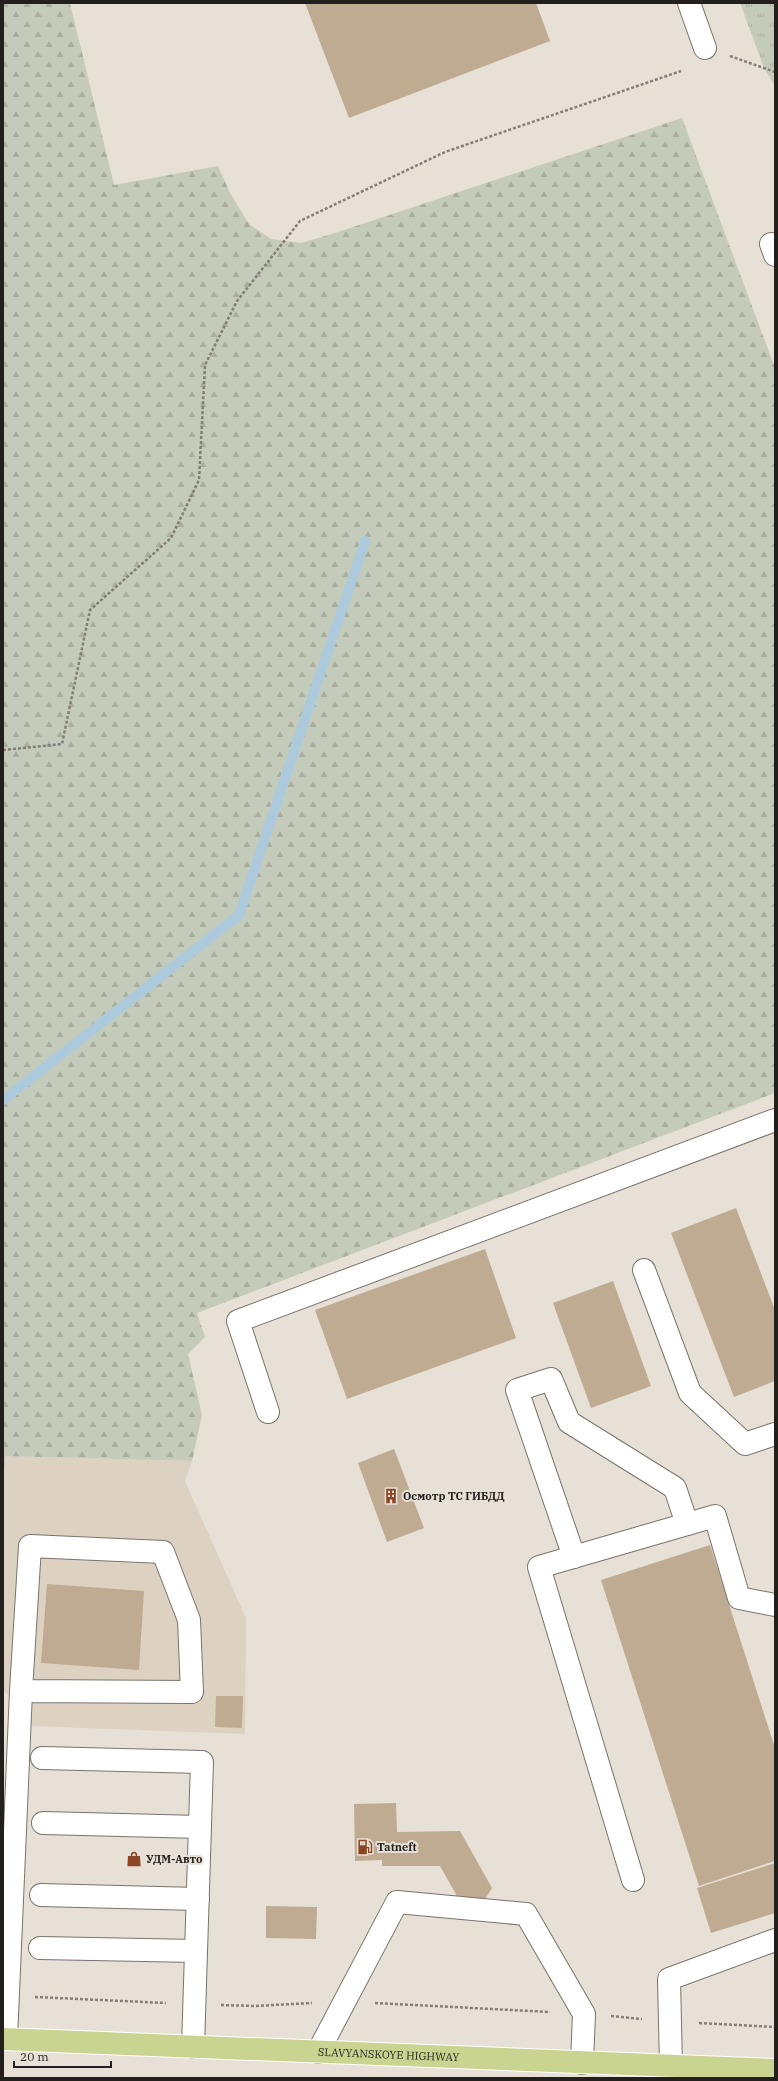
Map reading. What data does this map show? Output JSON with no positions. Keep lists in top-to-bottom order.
{
  "streets": {
    "main road": ["SLAVYANSKOYE HIGHWAY"]
  },
  "places": {
    "building": ["Осмотр ТС ГИБДД"],
    "fuel station": ["Tatneft"],
    "shop": ["УДМ-Авто"]
  },
  "scale_bar": "20 m"
}
